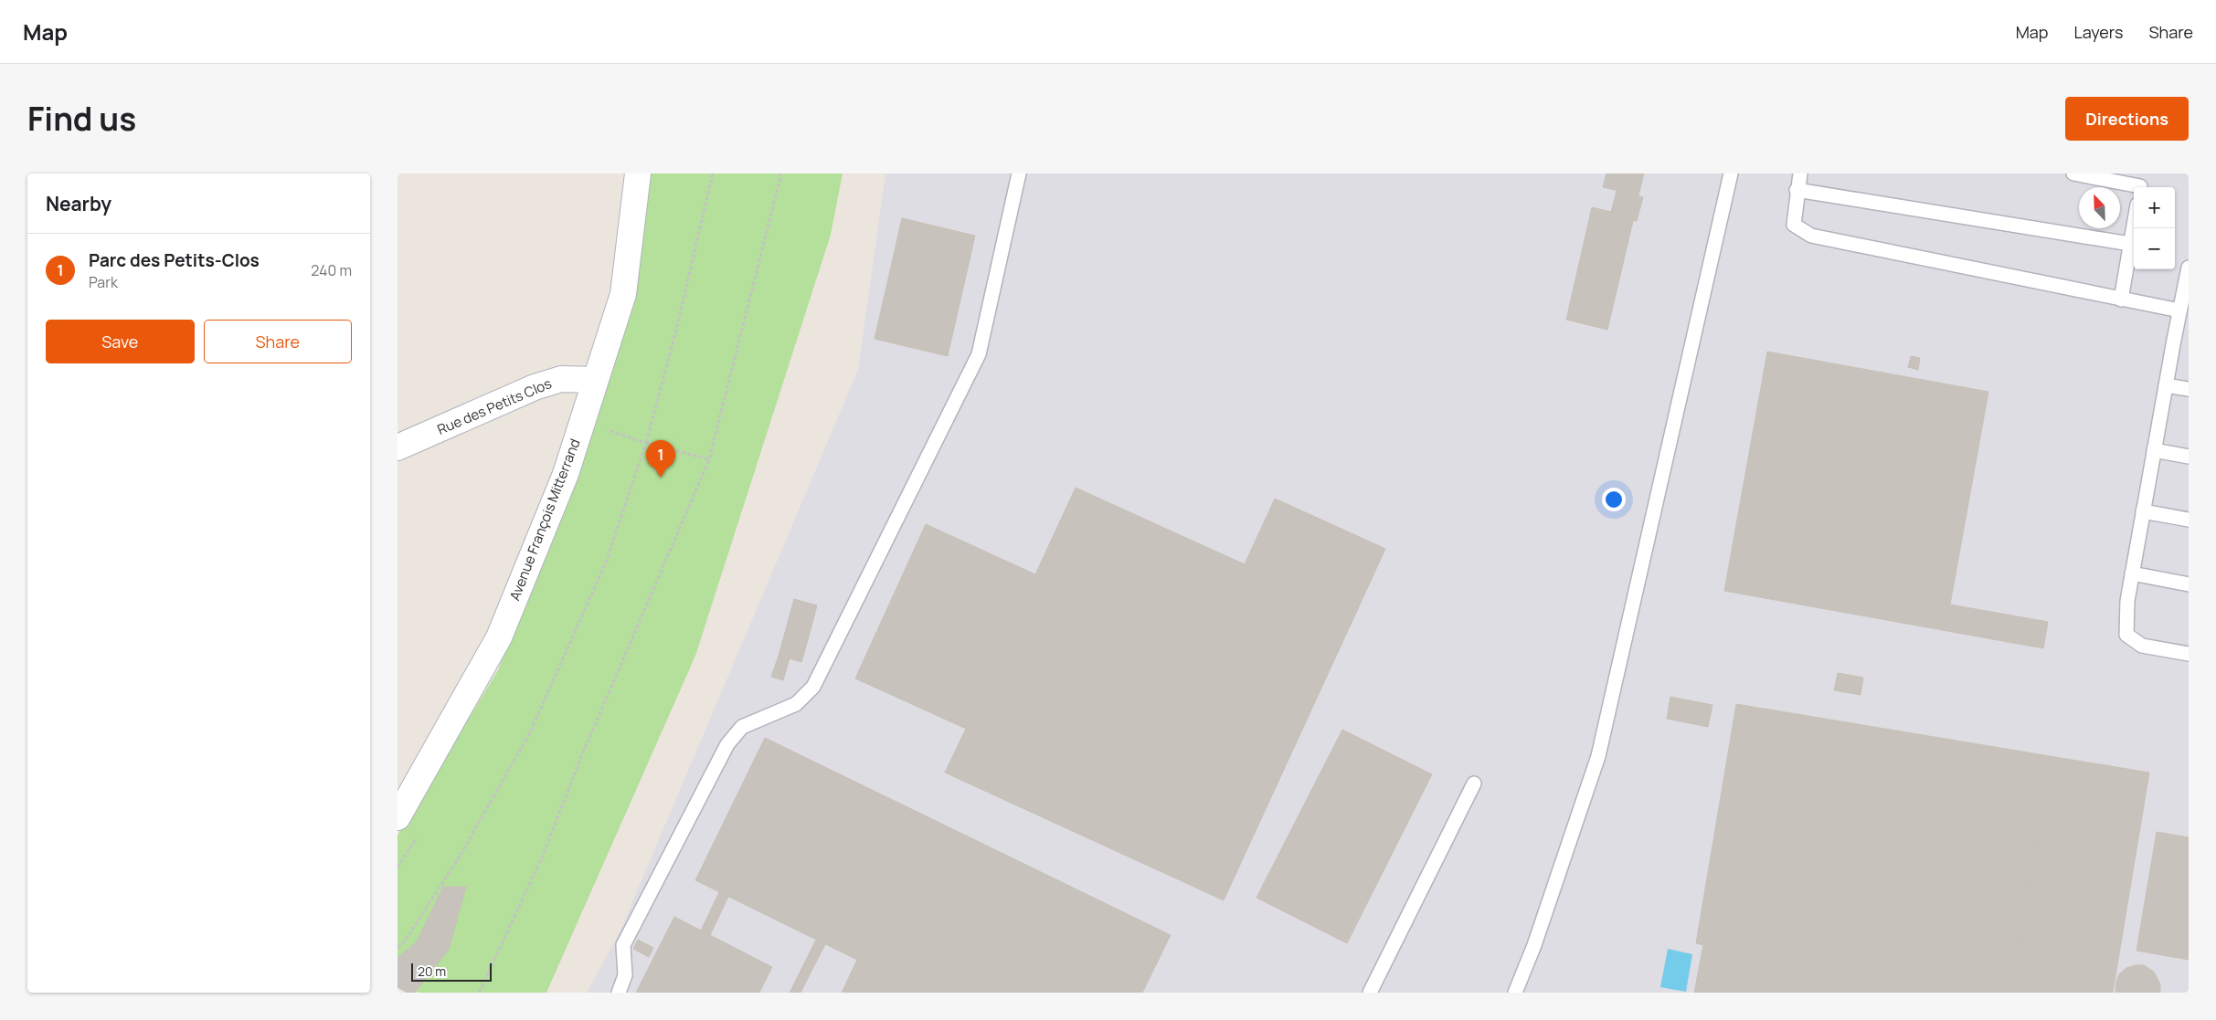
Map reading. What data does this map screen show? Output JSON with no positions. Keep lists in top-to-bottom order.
{
  "streets": {
    "street": ["Rue des Petits Clos", "Avenue François Mitterrand"]
  },
  "crossings": [
    ["Rue des Petits Clos", "Avenue François Mitterrand"]
  ],
  "scale_bar": "20 m",
  "north": "top left",
  "page": {
    "header": "Map",
    "nav": ["Map", "Layers", "Share"],
    "title": "Find us",
    "buttons": [
      "Directions",
      ["Save", "Share"]
    ],
    "heading": "Nearby",
    "map_buttons": ["+", "−"],
    "list": [
      {
        "mark": "1",
        "name": "Parc des Petits-Clos",
        "note": "Park",
        "value": "240 m"
      }
    ],
    "pins": "1",
    "scale": "20 m"
  }
}
